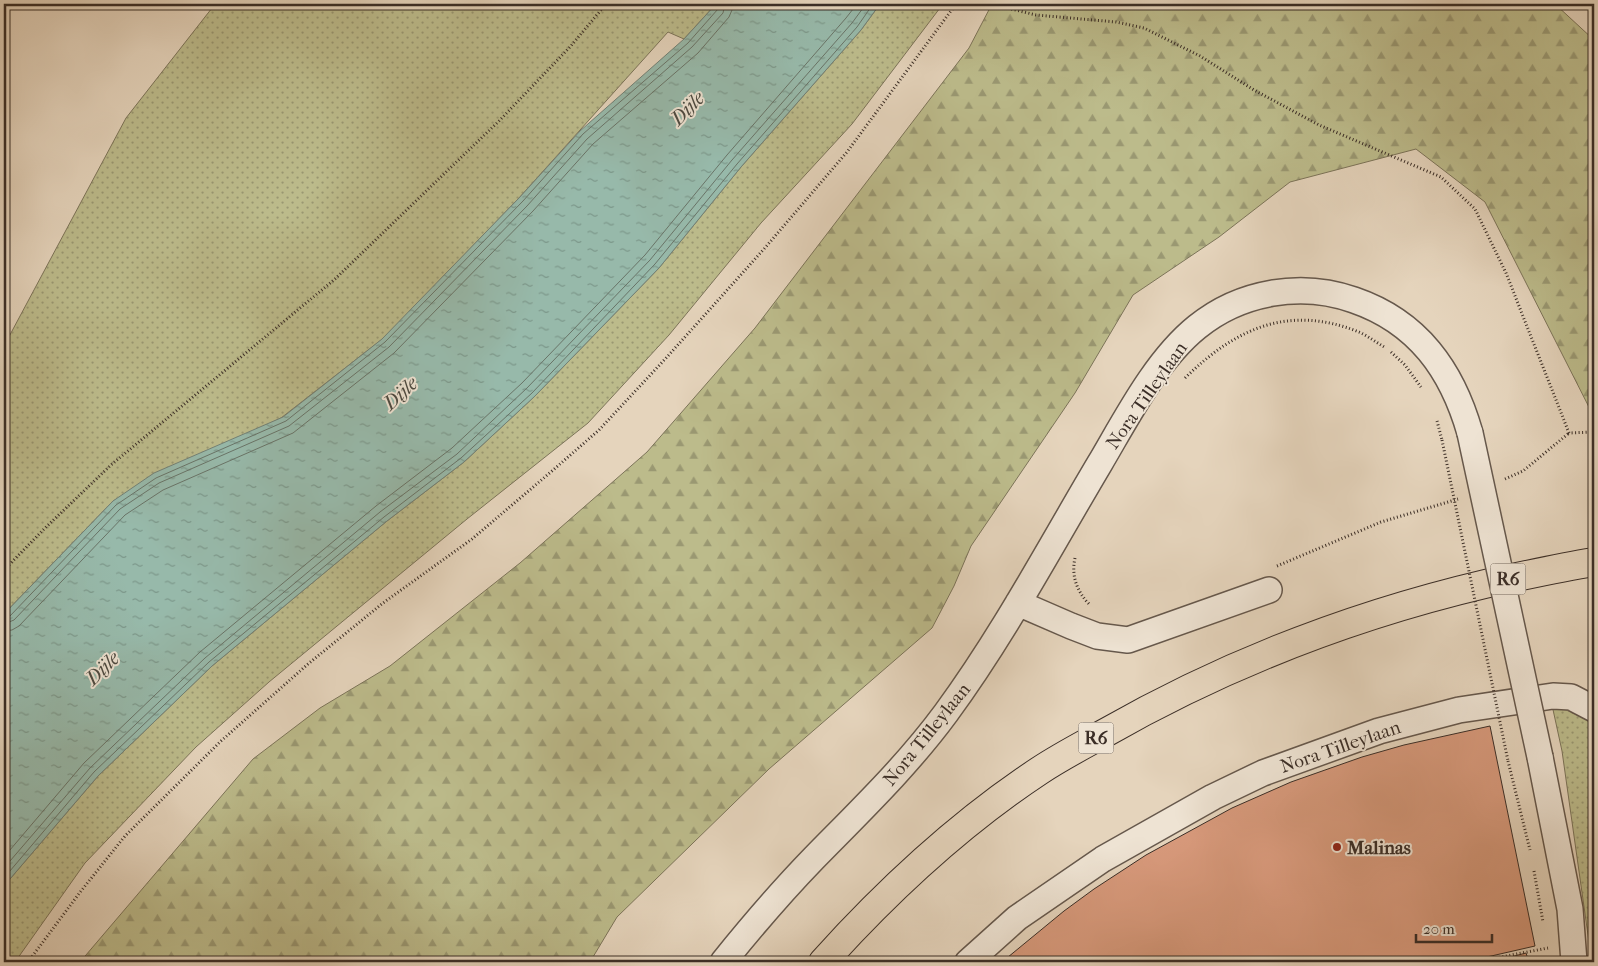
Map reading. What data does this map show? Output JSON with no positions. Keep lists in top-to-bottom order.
{
  "streets": {
    "highway": ["R6"],
    "street": ["Nora Tilleylaan"]
  },
  "water": ["Dijle"],
  "places": ["Malinas"],
  "scale_bar": "20 m"
}
